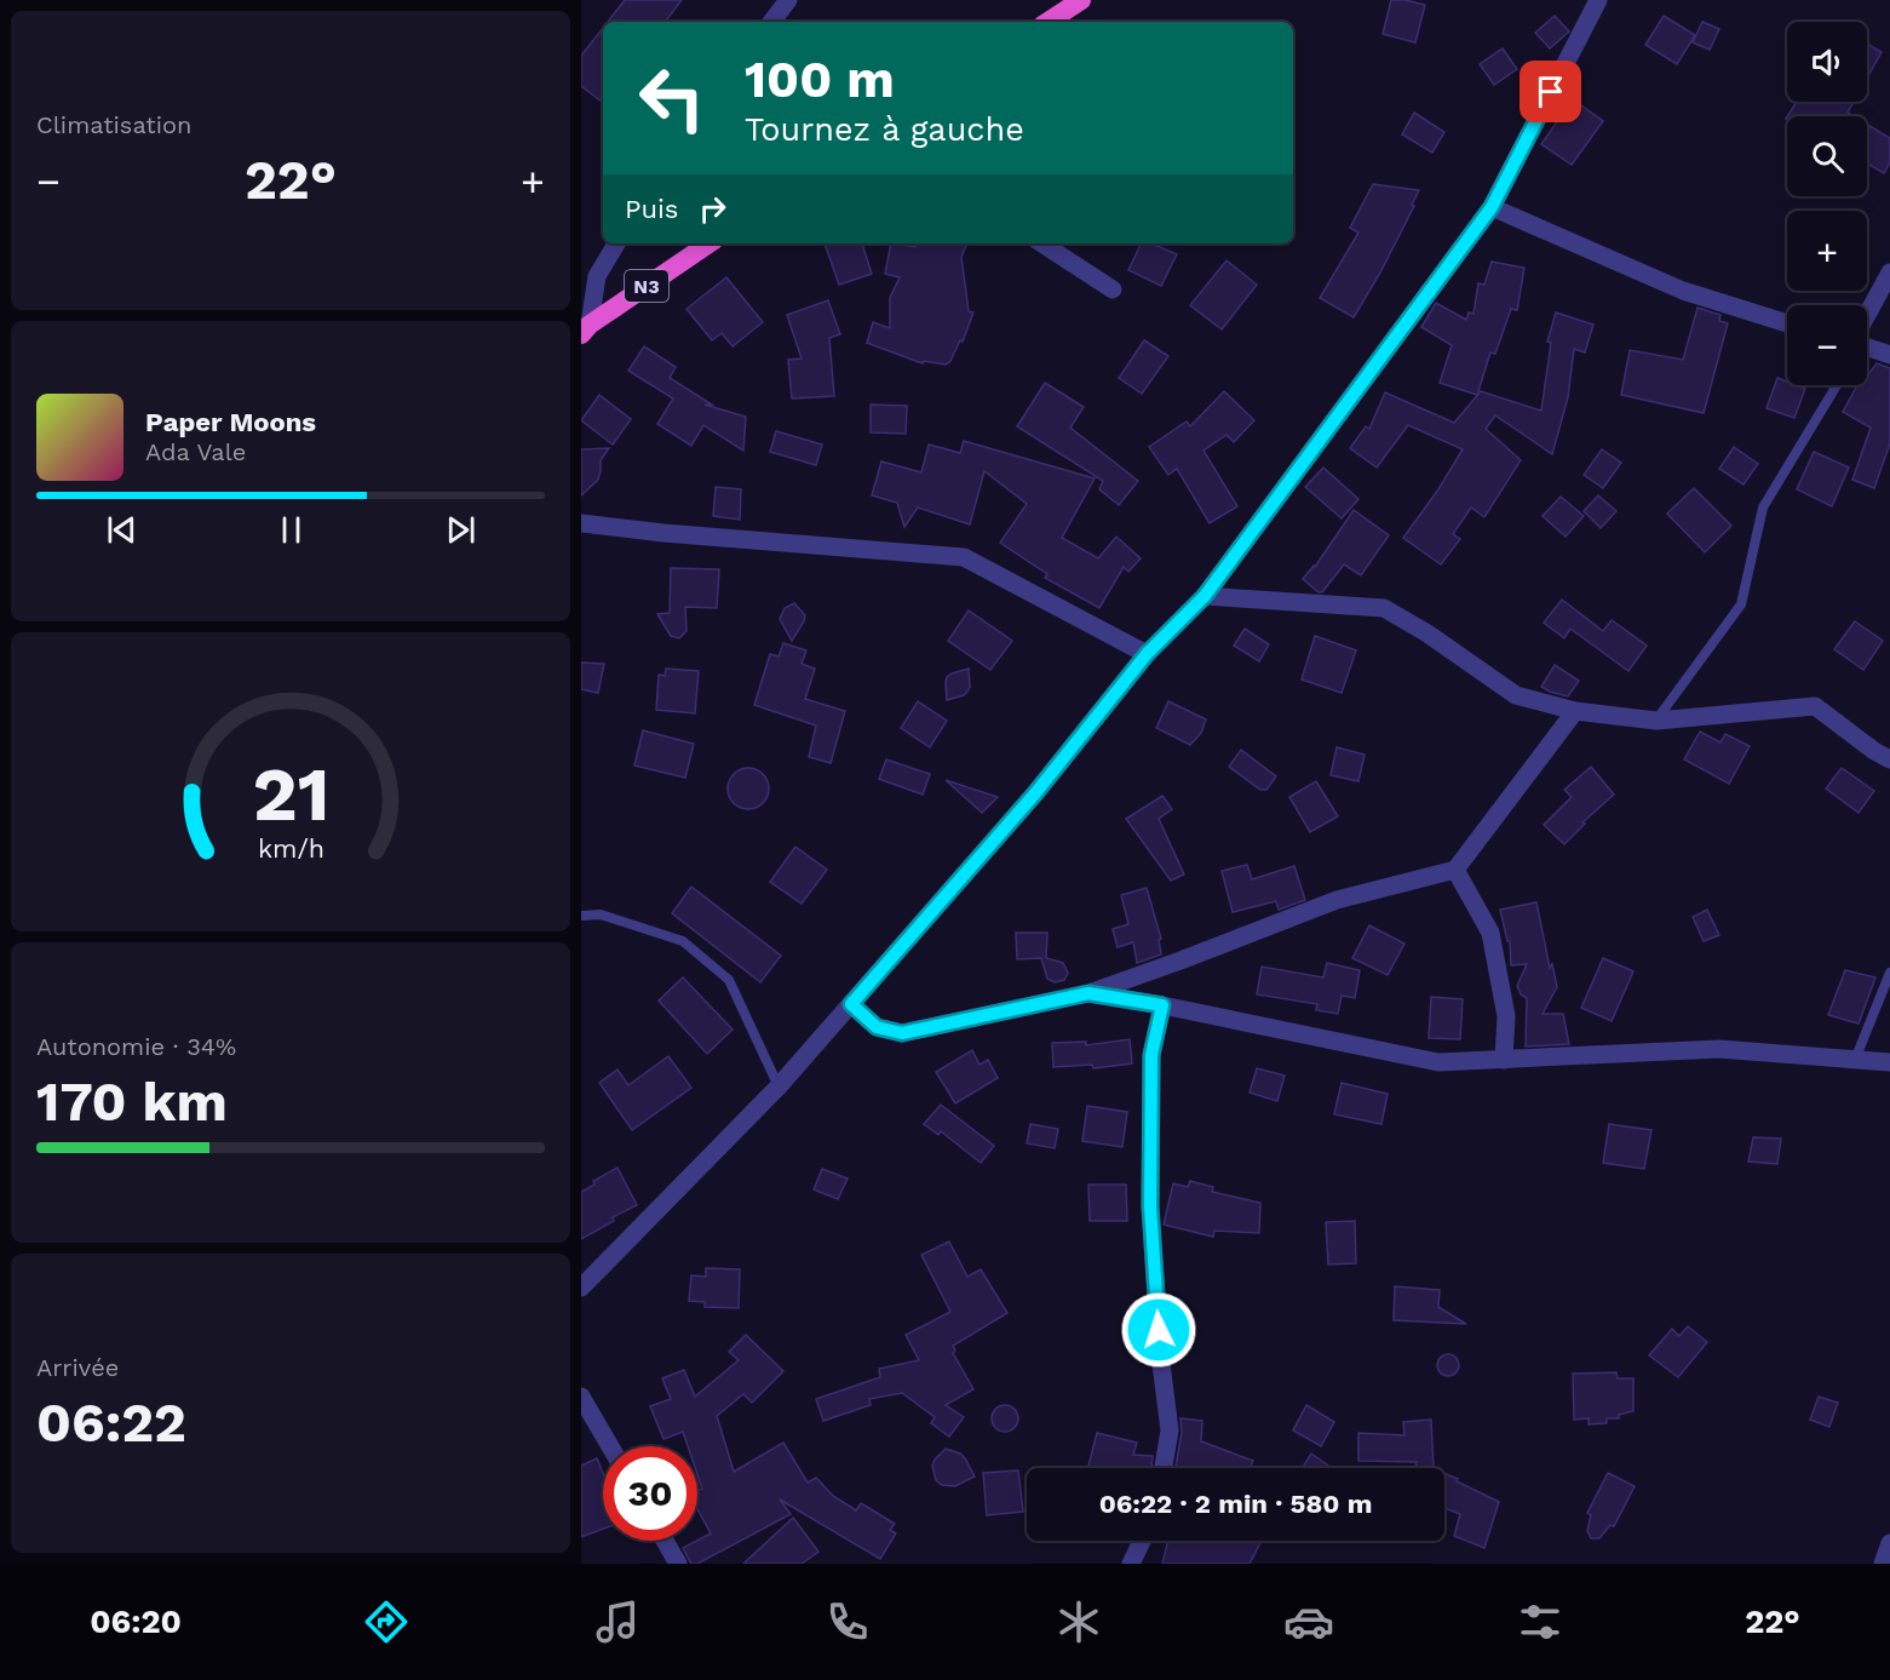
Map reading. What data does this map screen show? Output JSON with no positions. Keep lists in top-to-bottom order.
{
  "streets": {
    "highway": ["N3"]
  },
  "page": {
    "tile": [
      "Climatisation",
      ["Autonomie · 34%", "170 km"],
      ["Arrivée", "06:22"]
    ],
    "map_buttons": ["+", "−"],
    "turn": ["100 m", "Tournez à gauche"],
    "heat": ["−", "22°", "+"],
    "then": "Puis",
    "song": ["Paper Moons", "Ada Vale"],
    "limit": "30",
    "trip": "06:22 · 2 min · 580 m",
    "tabs": ["06:20", "22°"],
    "gauge": ["21", "km/h"]
  }
}
